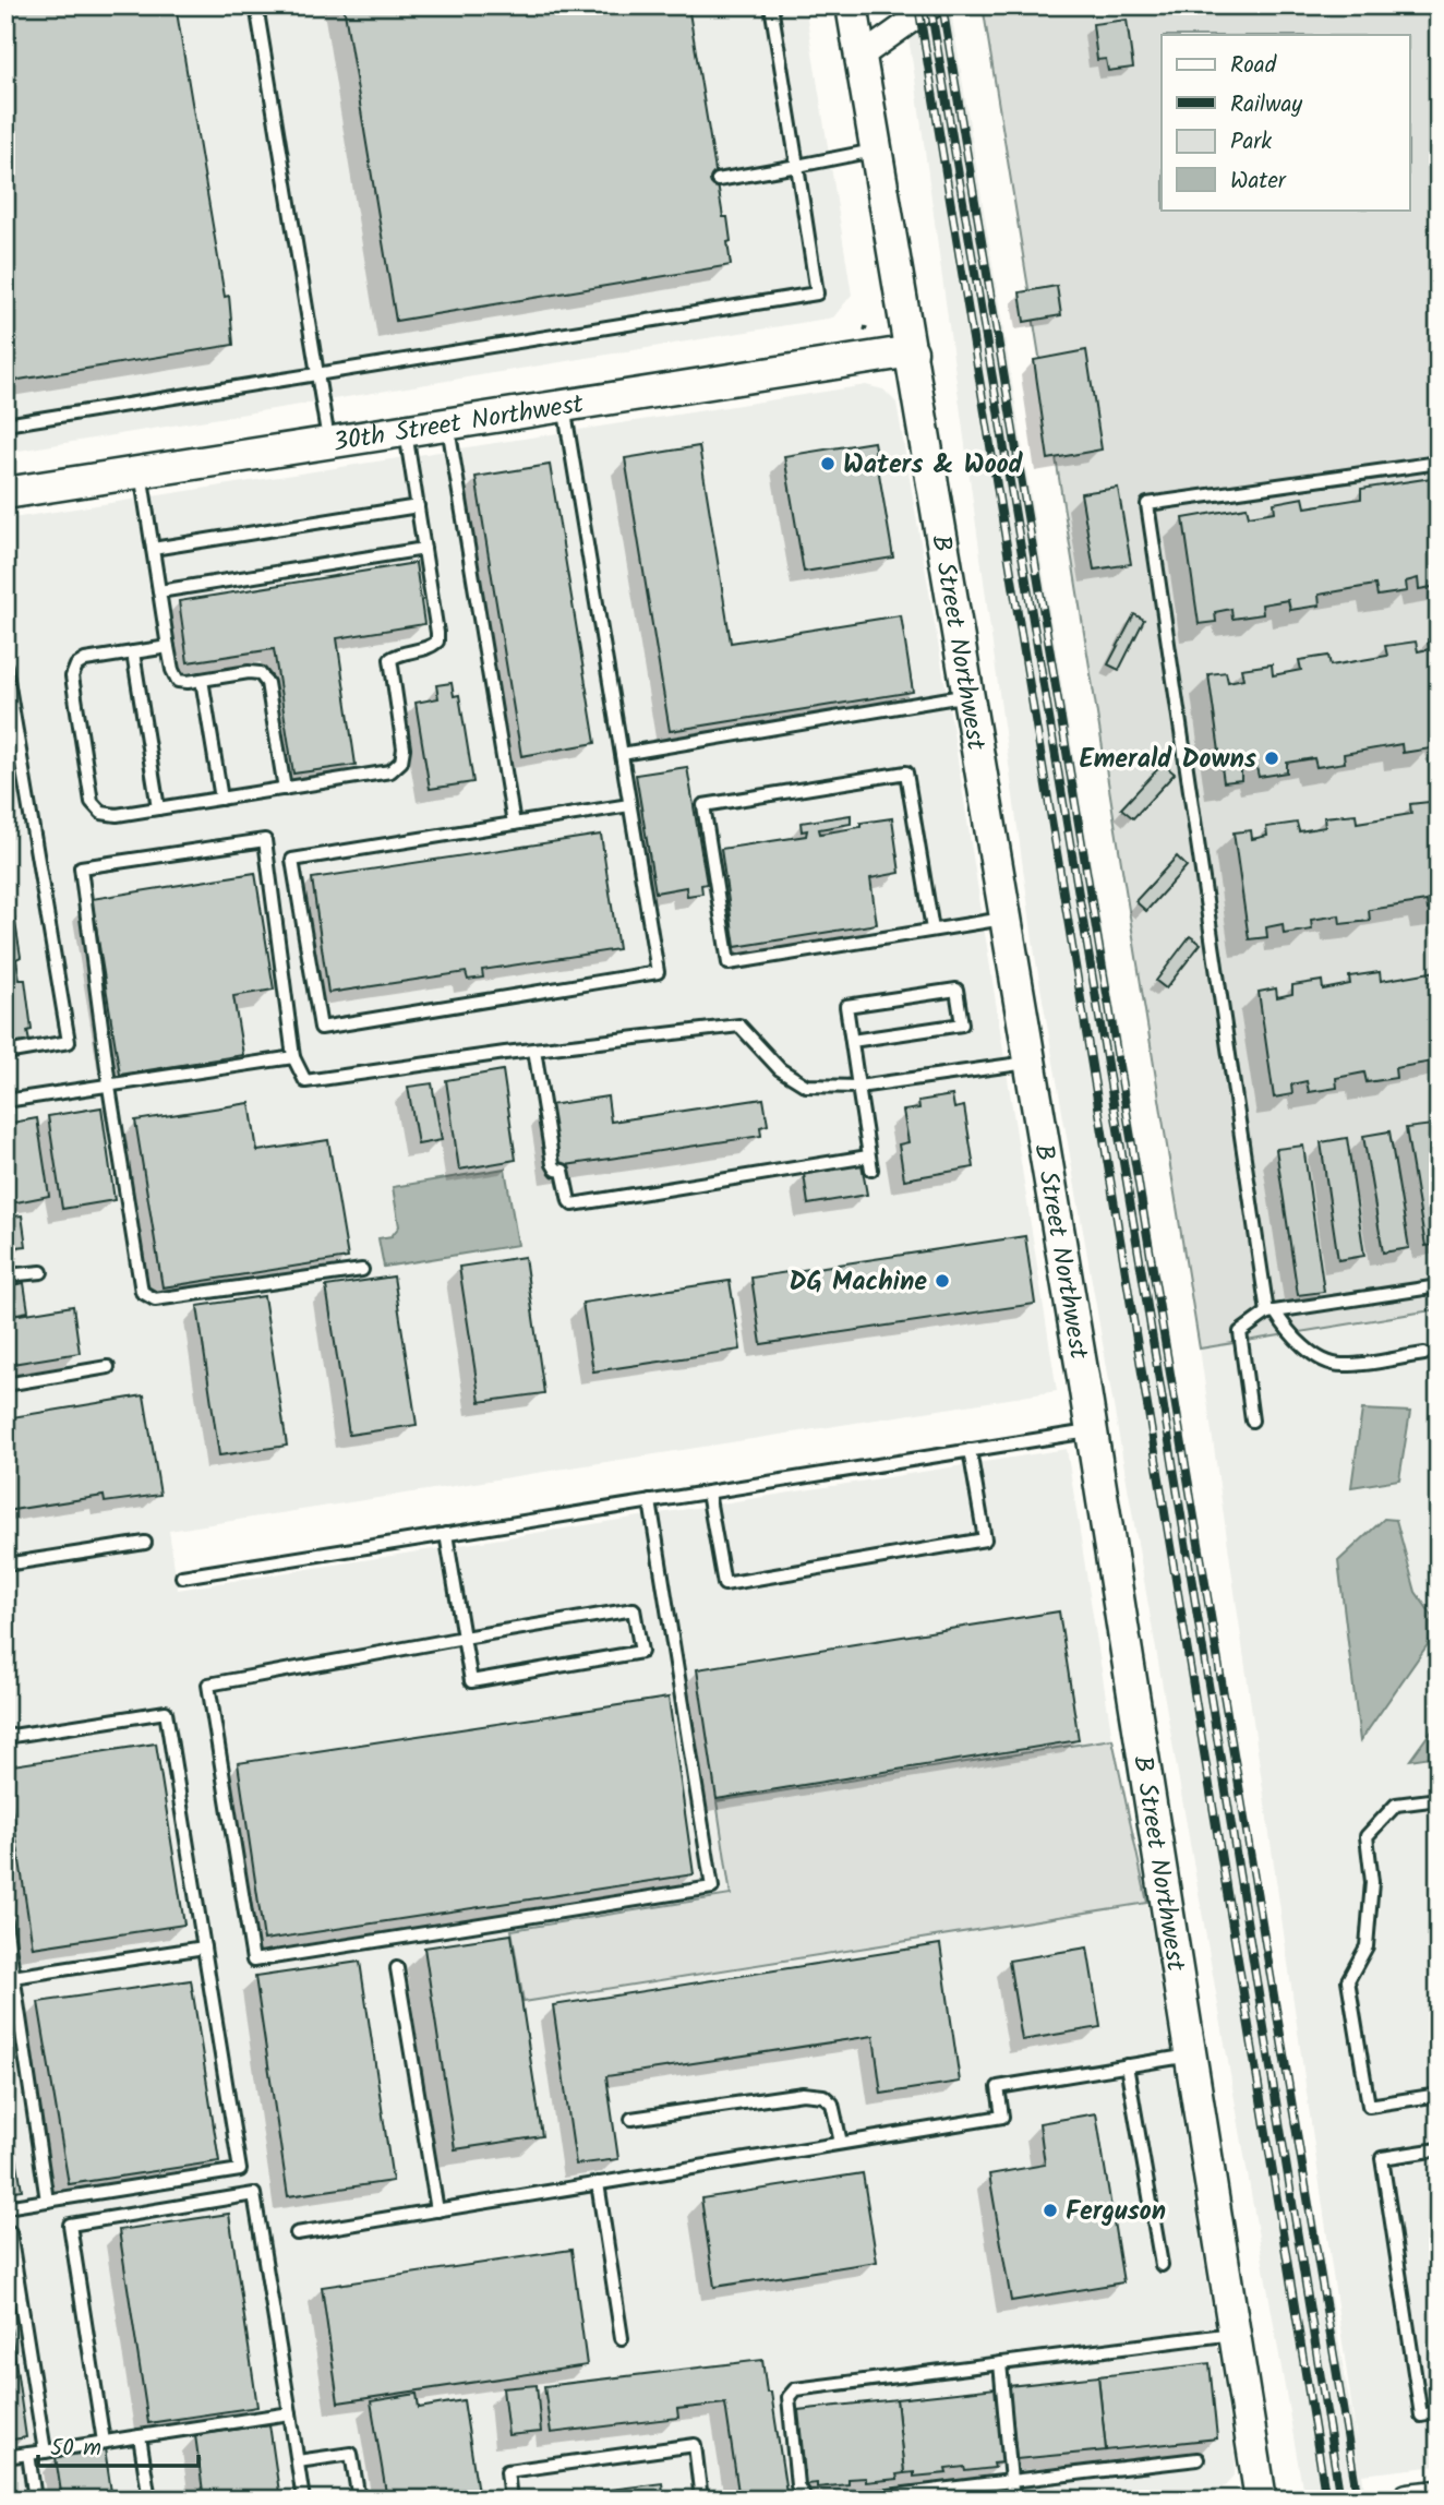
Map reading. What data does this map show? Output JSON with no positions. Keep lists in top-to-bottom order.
{
  "streets": {
    "street": ["30th Street Northwest", "B Street Northwest"]
  },
  "crossings": [
    ["30th Street Northwest", "B Street Northwest"]
  ],
  "places": [
    "Waters & Wood",
    "Emerald Downs",
    "DG Machine",
    "Ferguson"
  ],
  "legend": [
    "Road",
    "Railway",
    "Park",
    "Water"
  ],
  "scale_bar": "50 m"
}
